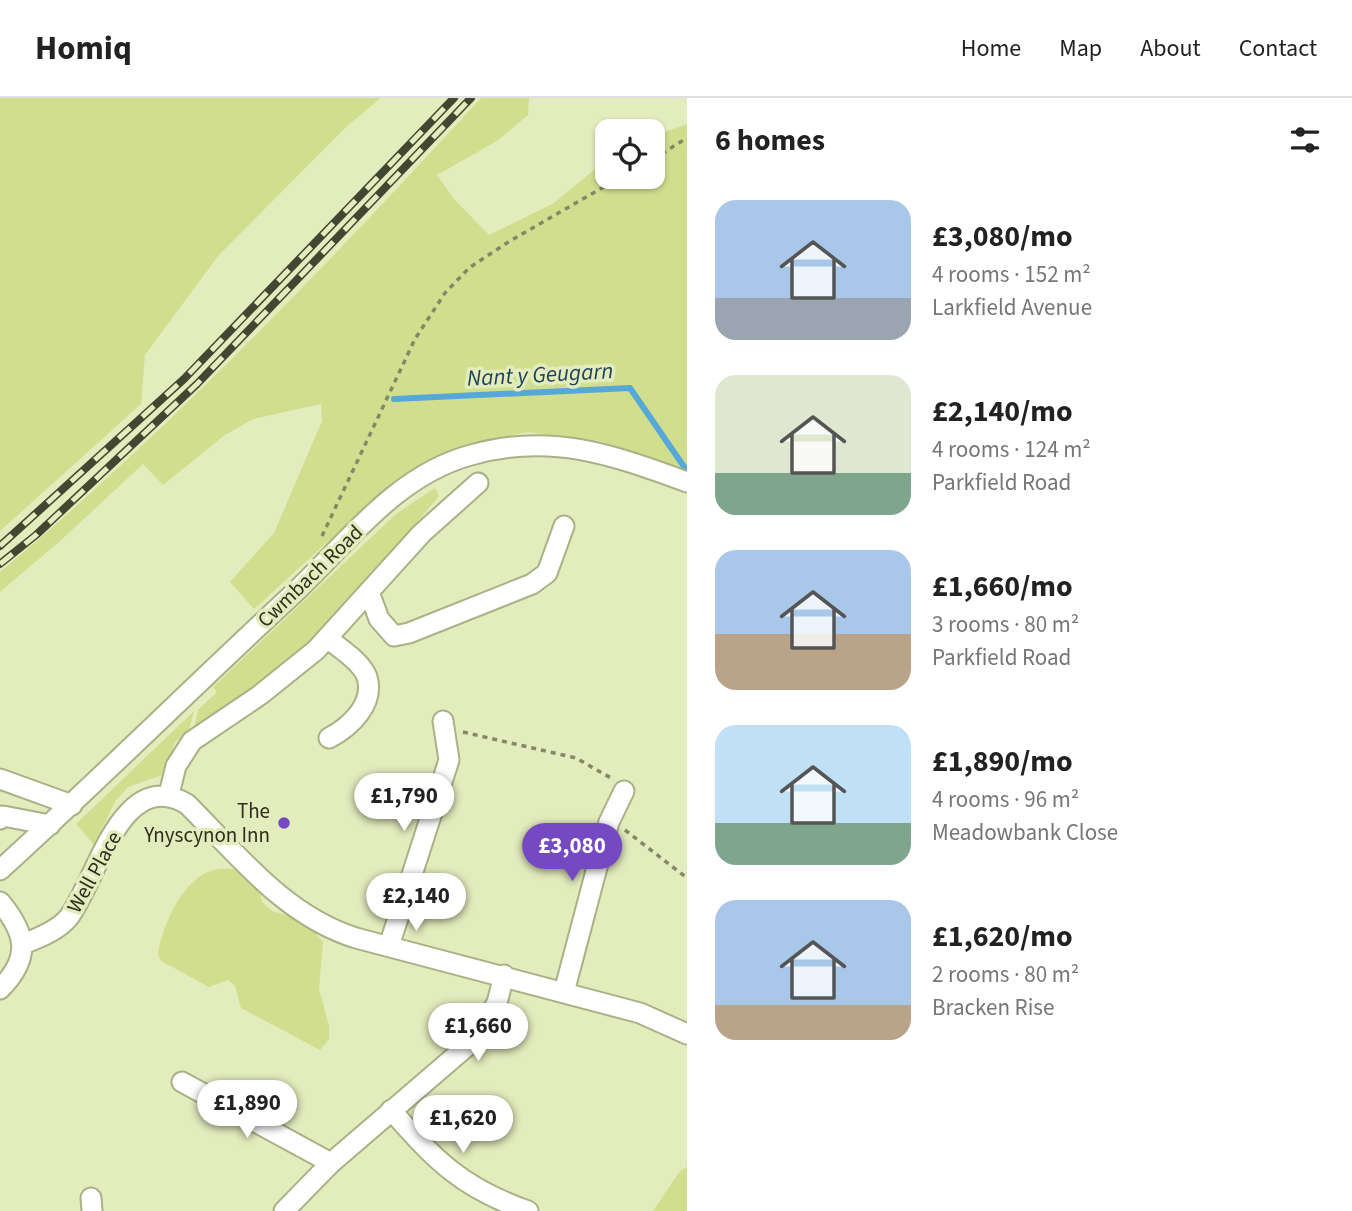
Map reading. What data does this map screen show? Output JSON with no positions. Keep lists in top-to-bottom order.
{
  "streets": {
    "street": ["Cwmbach Road", "Well Place"]
  },
  "water": ["Nant y Geugarn"],
  "places": ["The Ynyscynon Inn"],
  "page": {
    "header": "Homiq",
    "nav": [
      "Home",
      "Map",
      "About",
      "Contact"
    ],
    "heading": "6 homes",
    "list": [
      {
        "name": "£3,080/mo",
        "note": "4 rooms · 152 m² · Larkfield Avenue"
      },
      {
        "name": "£2,140/mo",
        "note": "4 rooms · 124 m² · Parkfield Road"
      },
      {
        "name": "£1,660/mo",
        "note": "3 rooms · 80 m² · Parkfield Road"
      },
      {
        "name": "£1,890/mo",
        "note": "4 rooms · 96 m² · Meadowbank Close"
      },
      {
        "name": "£1,620/mo",
        "note": "2 rooms · 80 m² · Bracken Rise"
      }
    ],
    "price": [
      "£1,790",
      "£3,080",
      "£2,140",
      "£1,660",
      "£1,890",
      "£1,620"
    ]
  }
}
